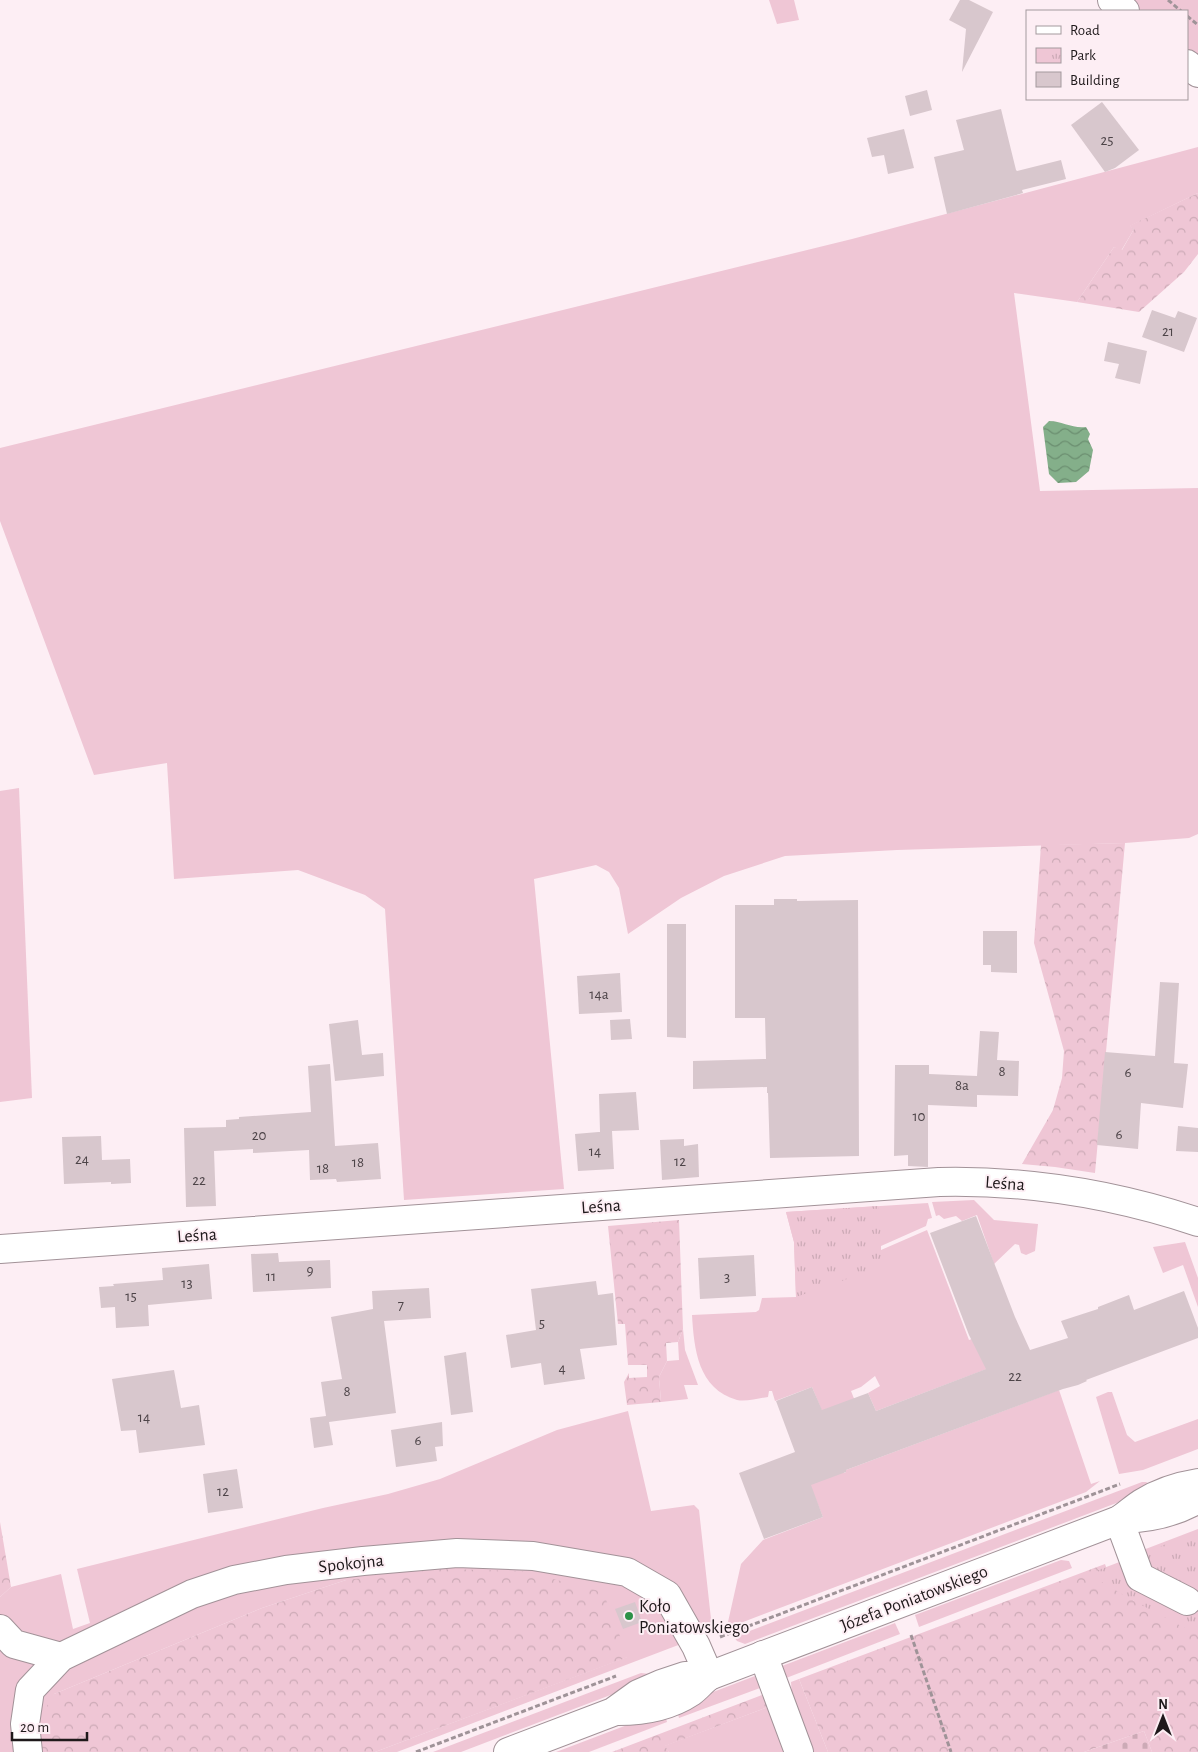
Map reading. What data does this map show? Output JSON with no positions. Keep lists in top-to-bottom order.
{
  "streets": {
    "street": ["Leśna", "Spokojna", "Józefa Poniatowskiego"]
  },
  "crossings": [
    ["Spokojna", "Józefa Poniatowskiego"]
  ],
  "places": ["Koło Poniatowskiego"],
  "house_numbers": [
    "25",
    "21",
    "14a",
    "8",
    "6",
    "8a",
    "10",
    "6",
    "20",
    "14",
    "24",
    "12",
    "18",
    "18",
    "22",
    "9",
    "11",
    "3",
    "13",
    "15",
    "7",
    "5",
    "4",
    "22",
    "8",
    "14",
    "6",
    "12"
  ],
  "legend": ["Road", "Park", "Building"],
  "scale_bar": "20 m",
  "north": "top"
}
